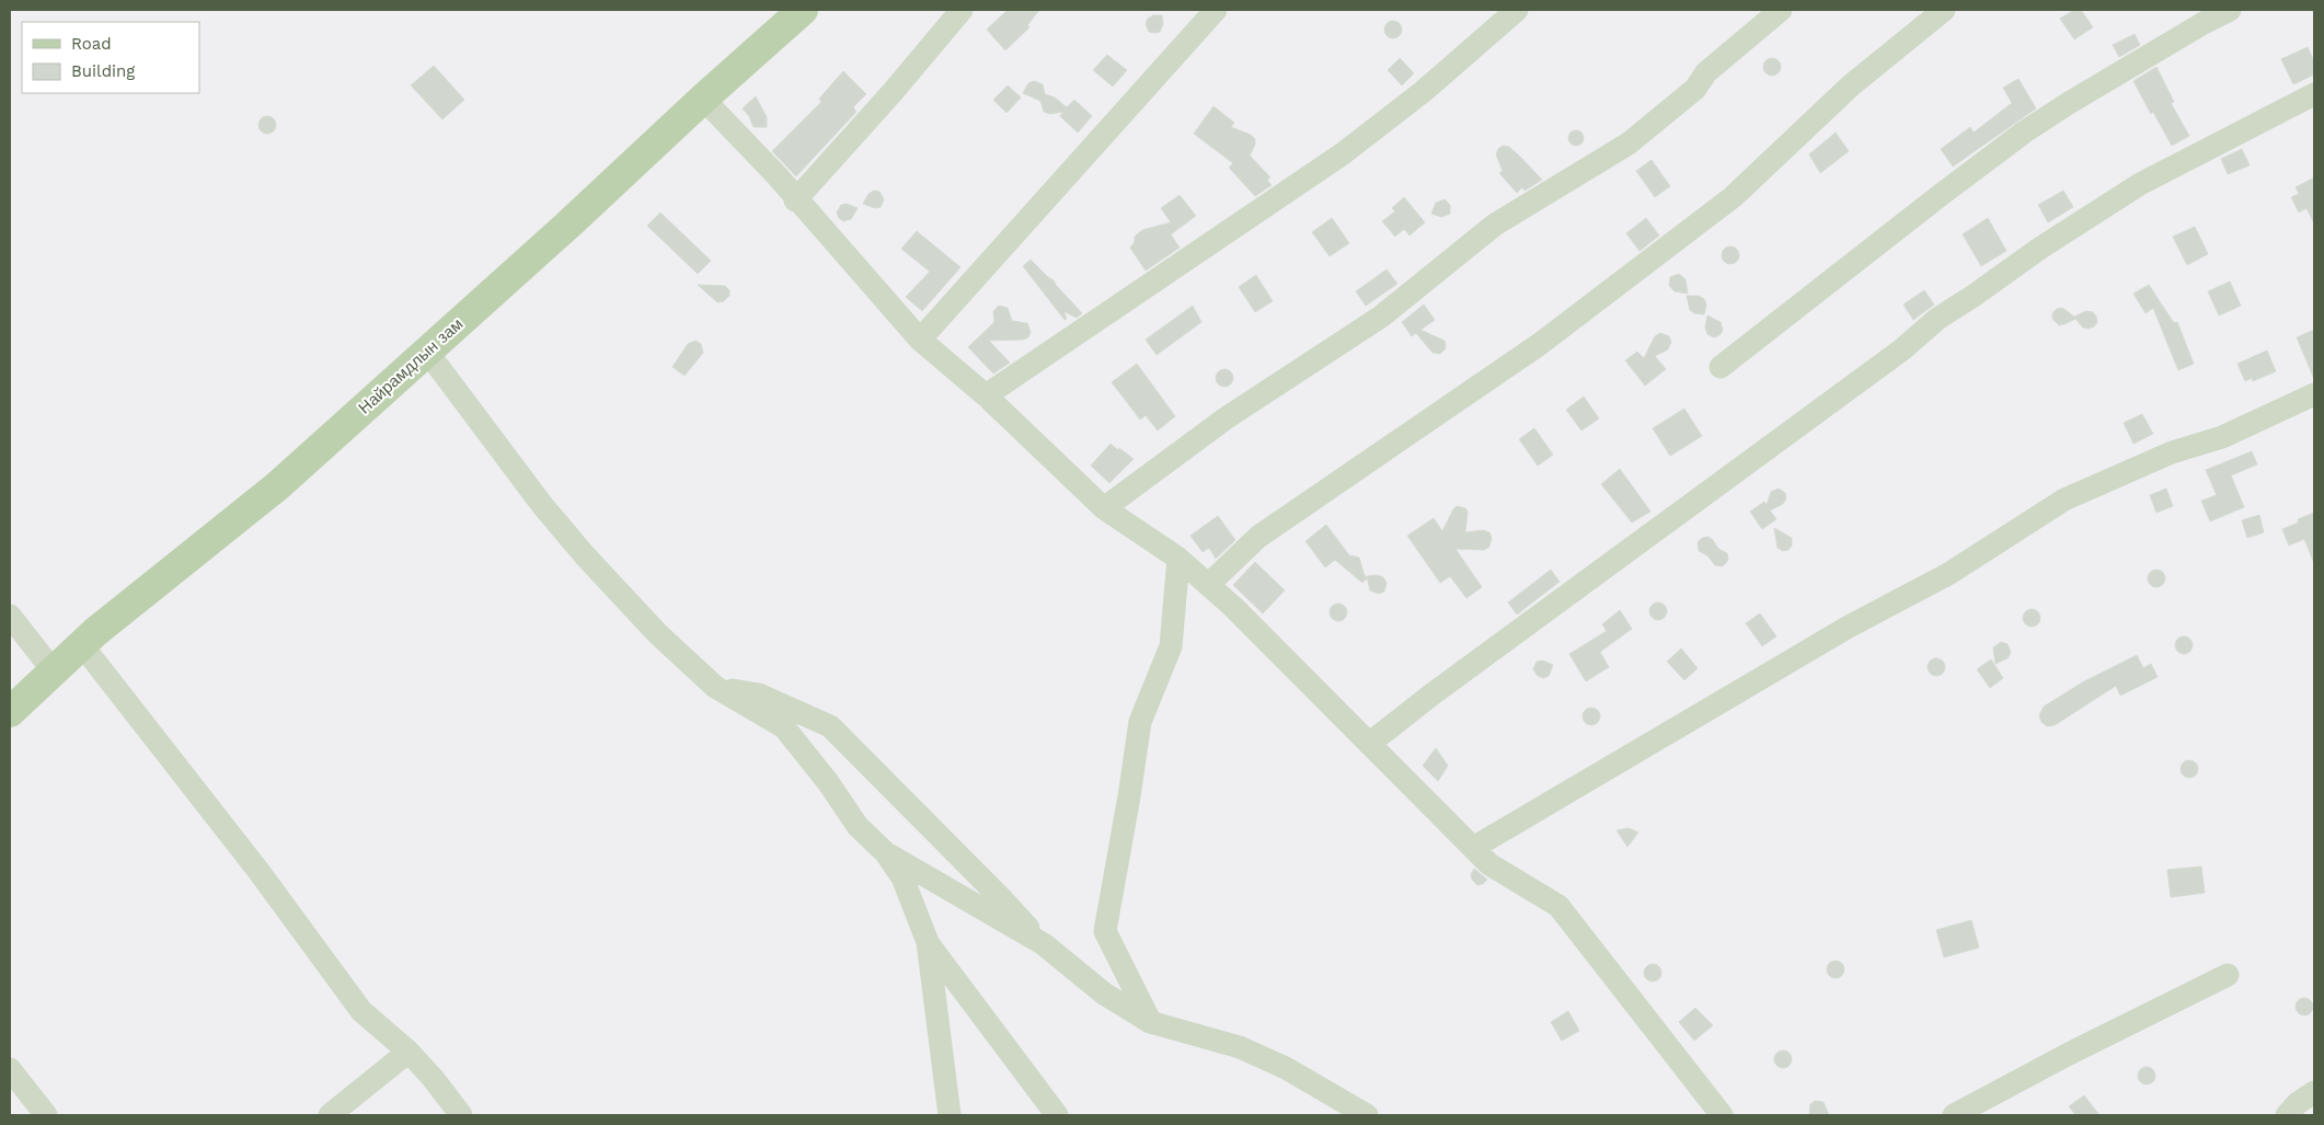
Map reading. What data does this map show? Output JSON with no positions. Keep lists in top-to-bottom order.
{
  "streets": {
    "main road": ["Найрамдлын зам"]
  },
  "legend": ["Road", "Building"]
}
